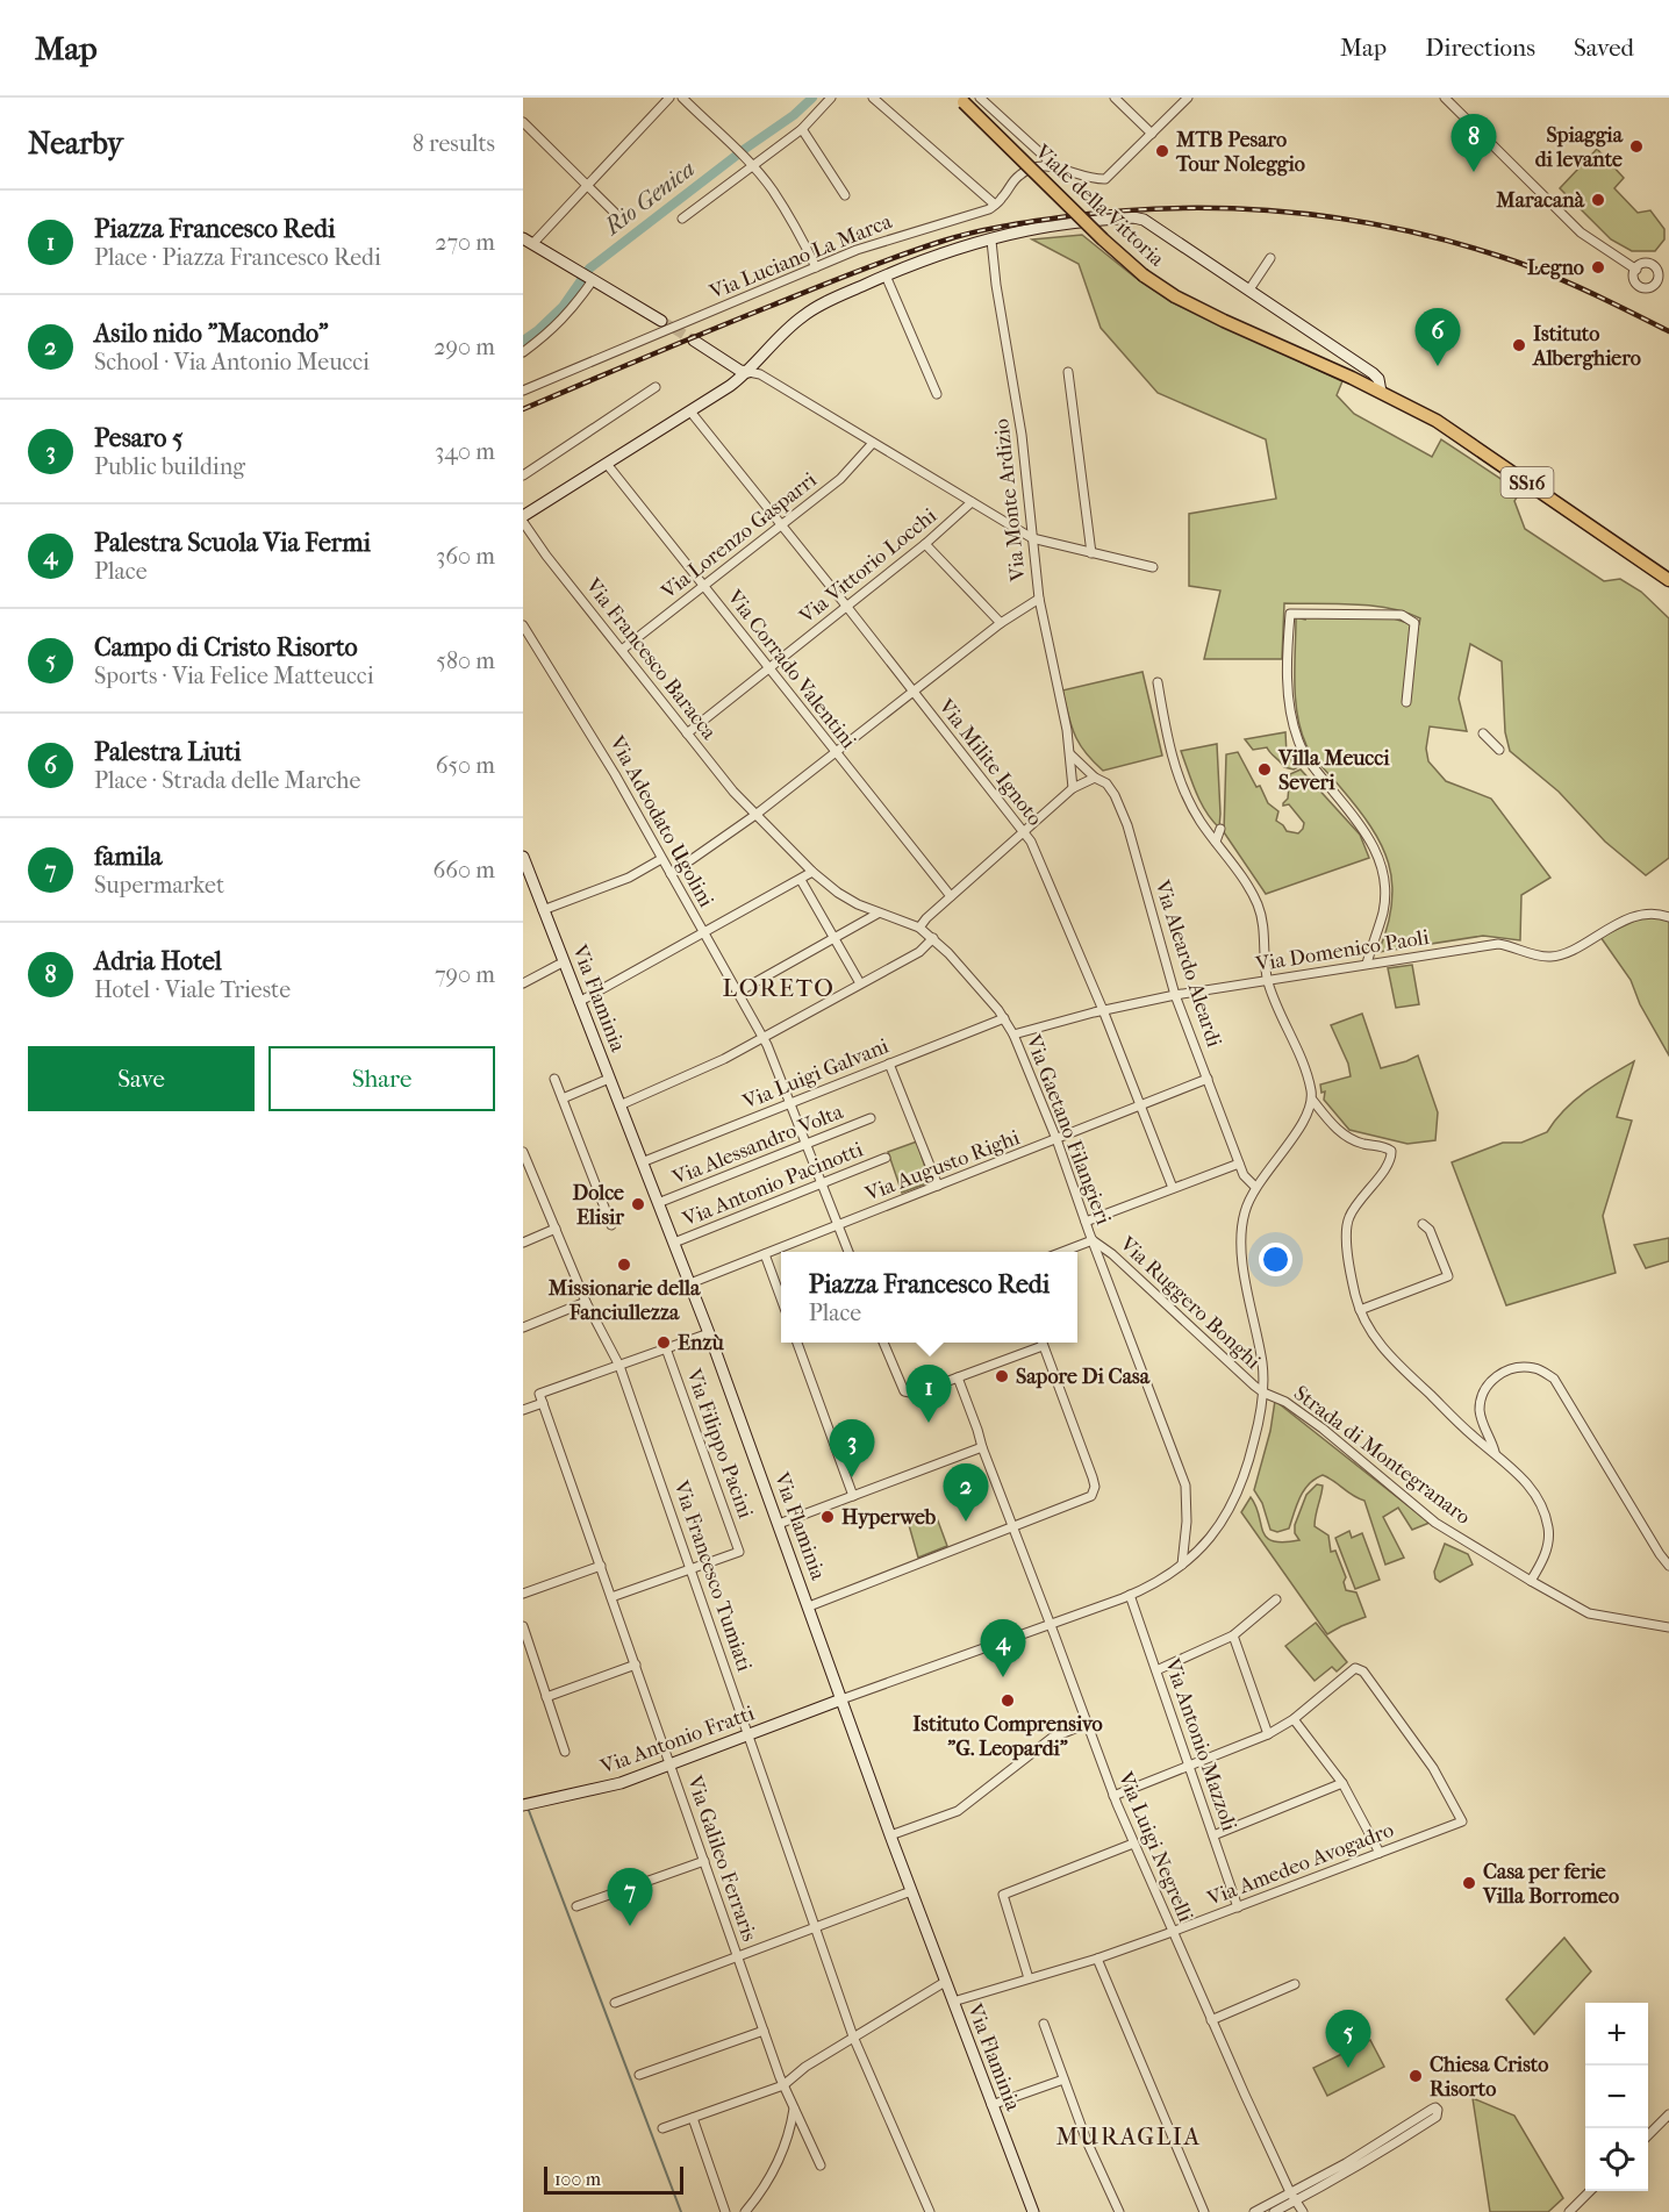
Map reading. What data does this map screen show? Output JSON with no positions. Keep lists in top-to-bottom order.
{
  "streets": {
    "main road": ["Viale della Vittoria", "SS16"],
    "street": [
      "Via Luciano La Marca",
      "Via Monte Ardizio",
      "Via Lorenzo Gasparri",
      "Via Vittorio Locchi",
      "Via Francesco Baracca",
      "Via Corrado Valentini",
      "Via Milite Ignoto",
      "Via Adeodato Ugolini",
      "Via Domenico Paoli",
      "Via Aleardo Aleardi",
      "Via Flaminia",
      "Via Luigi Galvani",
      "Via Gaetano Filangieri",
      "Via Alessandro Volta",
      "Via Augusto Righi",
      "Via Antonio Pacinotti",
      "Via Ruggero Bonghi",
      "Via Filippo Pacini",
      "Strada di Montegranaro",
      "Via Francesco Tumiati",
      "Via Antonio Fratti",
      "Via Antonio Mazzoli",
      "Via Luigi Negrelli",
      "Via Galileo Ferraris",
      "Via Amedeo Avogadro"
    ]
  },
  "crossings": [
    ["Viale della Vittoria", "SS16"],
    ["Via Lorenzo Gasparri", "Via Francesco Baracca"],
    ["Via Lorenzo Gasparri", "Via Corrado Valentini"],
    ["Via Lorenzo Gasparri", "Via Milite Ignoto"],
    ["Via Vittorio Locchi", "Via Francesco Baracca"],
    ["Via Vittorio Locchi", "Via Corrado Valentini"],
    ["Via Vittorio Locchi", "Via Milite Ignoto"],
    ["Via Francesco Baracca", "Via Gaetano Filangieri"],
    ["Via Milite Ignoto", "Via Domenico Paoli"],
    ["Via Milite Ignoto", "Via Augusto Righi"],
    ["Via Adeodato Ugolini", "Via Luigi Galvani"],
    ["Via Adeodato Ugolini", "Via Alessandro Volta"],
    ["Via Adeodato Ugolini", "Via Augusto Righi"],
    ["Via Adeodato Ugolini", "Via Antonio Pacinotti"],
    ["Via Domenico Paoli", "Via Aleardo Aleardi"],
    ["Via Domenico Paoli", "Via Gaetano Filangieri"],
    ["Via Aleardo Aleardi", "Via Augusto Righi"],
    ["Via Flaminia", "Via Luigi Galvani"],
    ["Via Flaminia", "Via Alessandro Volta"],
    ["Via Flaminia", "Via Augusto Righi"],
    ["Via Flaminia", "Via Antonio Pacinotti"],
    ["Via Flaminia", "Via Antonio Fratti"],
    ["Via Flaminia", "Via Amedeo Avogadro"],
    ["Via Luigi Galvani", "Via Gaetano Filangieri"],
    ["Via Gaetano Filangieri", "Via Augusto Righi"],
    ["Via Gaetano Filangieri", "Via Ruggero Bonghi"],
    ["Via Ruggero Bonghi", "Strada di Montegranaro"],
    ["Via Filippo Pacini", "Via Francesco Tumiati"],
    ["Via Francesco Tumiati", "Via Antonio Fratti"],
    ["Via Antonio Fratti", "Via Galileo Ferraris"],
    ["Via Antonio Mazzoli", "Via Amedeo Avogadro"],
    ["Via Luigi Negrelli", "Via Amedeo Avogadro"]
  ],
  "districts": ["LORETO", "MURAGLIA"],
  "water": ["Rio Genica"],
  "places": [
    "Spiaggia di levante",
    "MTB Pesaro Tour Noleggio",
    "Maracanà",
    "Legno",
    "Istituto Alberghiero",
    "Villa Meucci Severi",
    "Dolce Elisir",
    "Missionarie della Fanciullezza",
    "Enzù",
    "Sapore Di Casa",
    "Hyperweb",
    "Istituto Comprensivo \"G. Leopardi\"",
    "Casa per ferie Villa Borromeo",
    "Chiesa Cristo Risorto"
  ],
  "scale_bar": "100 m",
  "page": {
    "header": "Map",
    "nav": ["Map", "Directions", "Saved"],
    "heading": ["Nearby", "8 results"],
    "pins": [
      "8",
      "6",
      "1",
      "3",
      "2",
      "4",
      "7",
      "5"
    ],
    "list": [
      {
        "mark": "1",
        "name": "Piazza Francesco Redi",
        "note": "Place · Piazza Francesco Redi",
        "value": "270 m"
      },
      {
        "mark": "2",
        "name": "Asilo nido \"Macondo\"",
        "note": "School · Via Antonio Meucci",
        "value": "290 m"
      },
      {
        "mark": "3",
        "name": "Pesaro 5",
        "note": "Public building",
        "value": "340 m"
      },
      {
        "mark": "4",
        "name": "Palestra Scuola Via Fermi",
        "note": "Place",
        "value": "360 m"
      },
      {
        "mark": "5",
        "name": "Campo di Cristo Risorto",
        "note": "Sports · Via Felice Matteucci",
        "value": "580 m"
      },
      {
        "mark": "6",
        "name": "Palestra Liuti",
        "note": "Place · Strada delle Marche",
        "value": "650 m"
      },
      {
        "mark": "7",
        "name": "famila",
        "note": "Supermarket",
        "value": "660 m"
      },
      {
        "mark": "8",
        "name": "Adria Hotel",
        "note": "Hotel · Viale Trieste",
        "value": "790 m"
      }
    ],
    "buttons": ["Save", "Share"],
    "popup": ["Piazza Francesco Redi", "Place"],
    "map_buttons": ["+", "−"],
    "scale": "100 m"
  }
}
